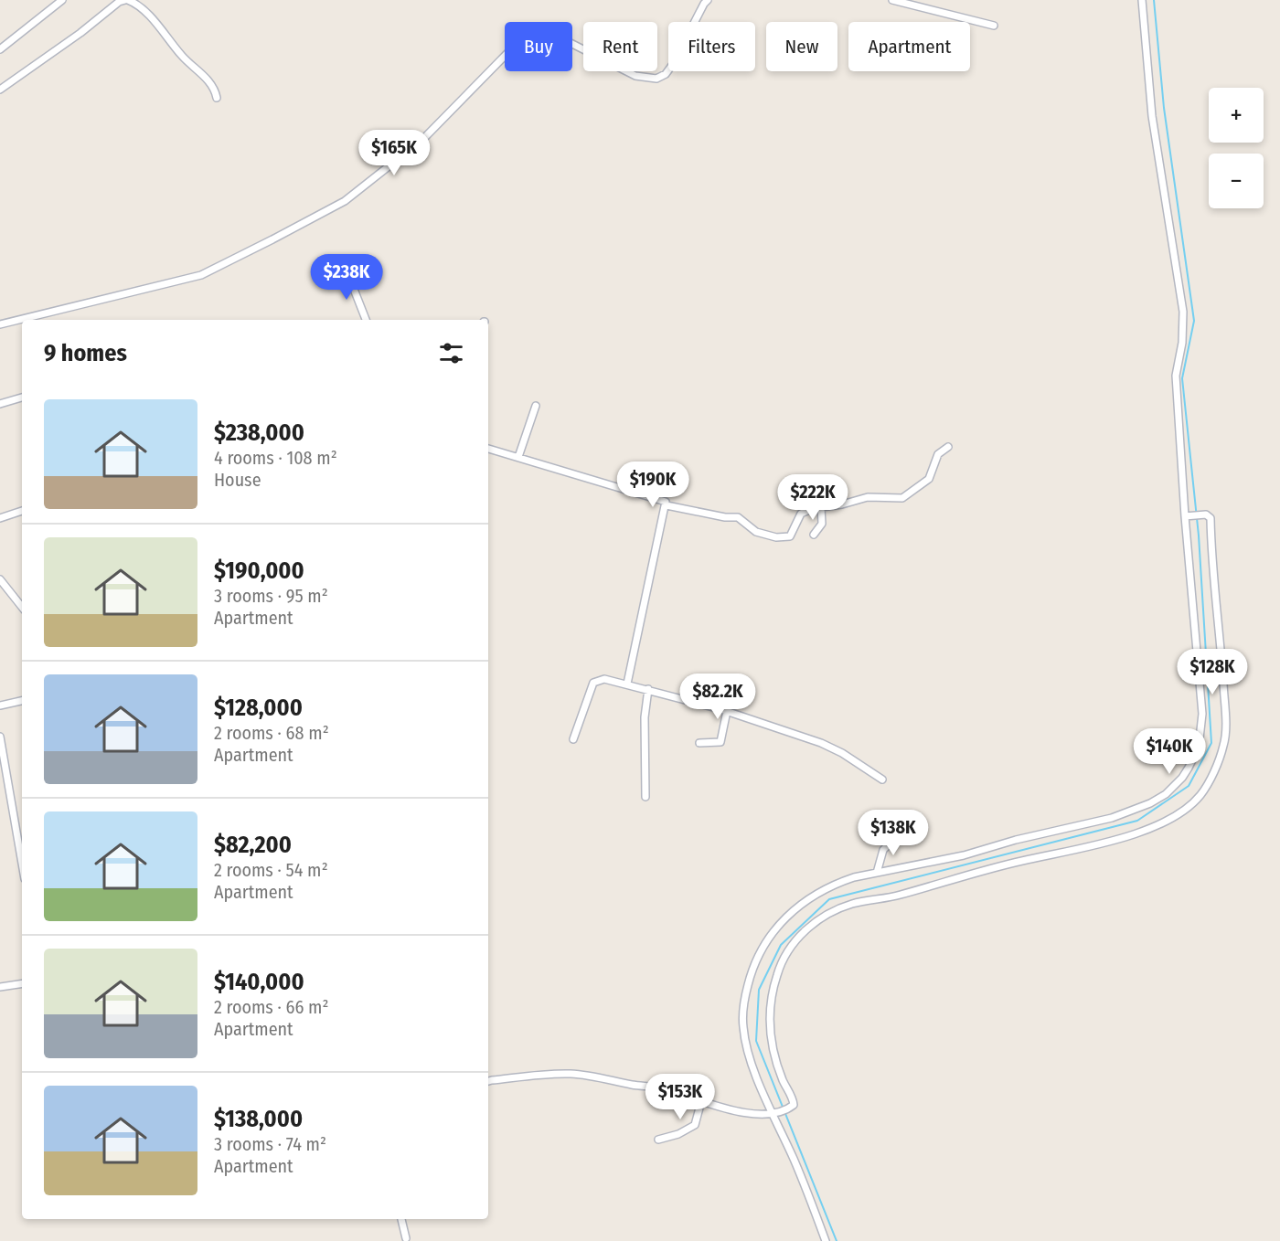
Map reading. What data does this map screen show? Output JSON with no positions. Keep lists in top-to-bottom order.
{
  "page": {
    "chip": [
      "Buy",
      "Rent",
      "Filters",
      "New",
      "Apartment"
    ],
    "map_buttons": ["+", "−"],
    "price": [
      "$165K",
      "$238K",
      "$190K",
      "$222K",
      "$128K",
      "$82.2K",
      "$140K",
      "$138K",
      "$153K"
    ],
    "heading": "9 homes",
    "list": [
      {
        "name": "$238,000",
        "note": "4 rooms · 108 m² · House"
      },
      {
        "name": "$190,000",
        "note": "3 rooms · 95 m² · Apartment"
      },
      {
        "name": "$128,000",
        "note": "2 rooms · 68 m² · Apartment"
      },
      {
        "name": "$82,200",
        "note": "2 rooms · 54 m² · Apartment"
      },
      {
        "name": "$140,000",
        "note": "2 rooms · 66 m² · Apartment"
      },
      {
        "name": "$138,000",
        "note": "3 rooms · 74 m² · Apartment"
      }
    ]
  }
}
